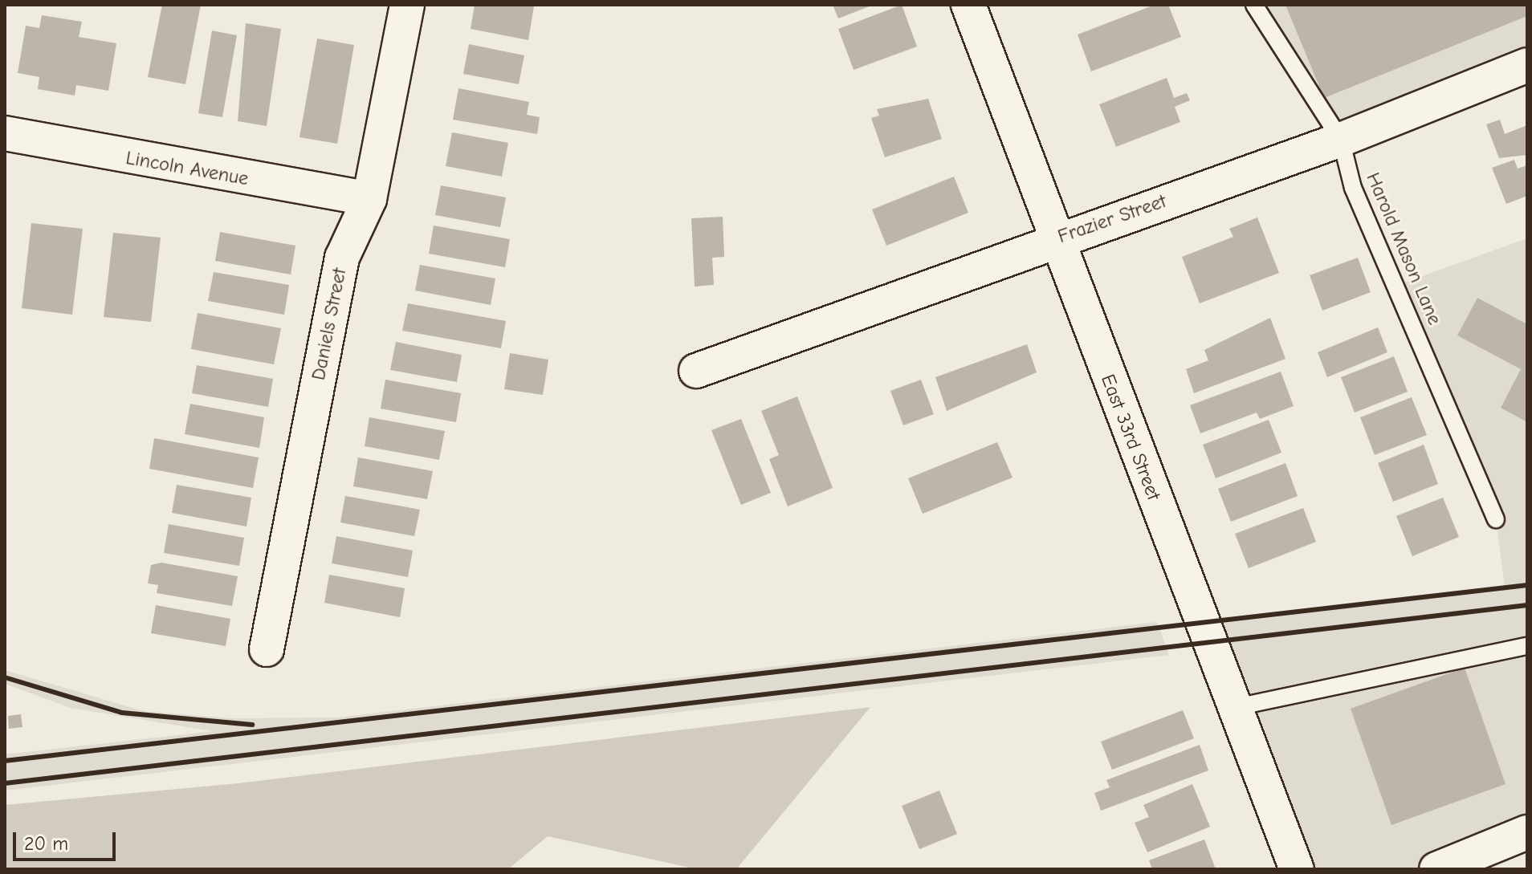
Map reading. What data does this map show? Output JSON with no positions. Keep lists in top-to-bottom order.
{
  "streets": {
    "street": [
      "Lincoln Avenue",
      "Frazier Street",
      "Daniels Street",
      "East 33rd Street"
    ],
    "lane": ["Harold Mason Lane"]
  },
  "crossings": [
    ["Lincoln Avenue", "Daniels Street"],
    ["Frazier Street", "Harold Mason Lane"],
    ["Frazier Street", "East 33rd Street"]
  ],
  "scale_bar": "20 m"
}
